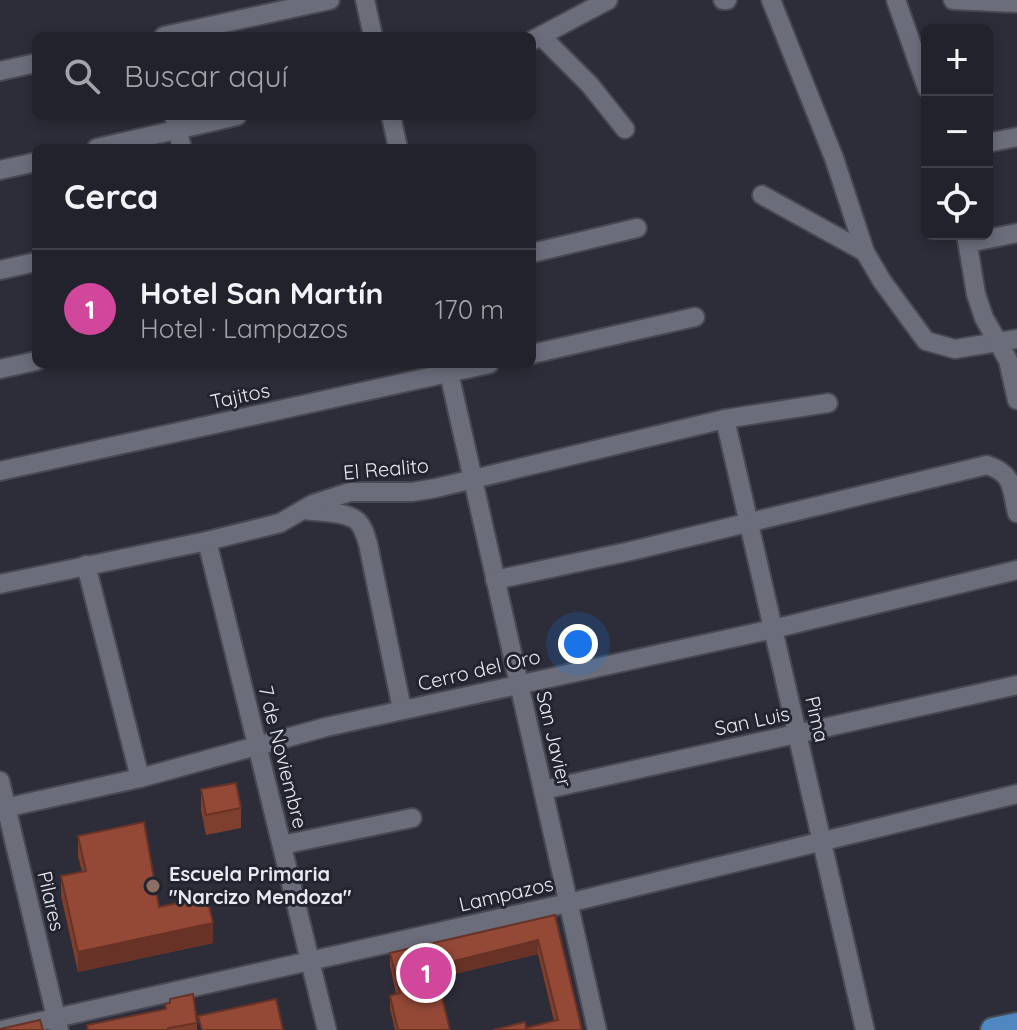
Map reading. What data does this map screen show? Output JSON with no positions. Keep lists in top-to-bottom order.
{
  "streets": {
    "street": [
      "Tajitos",
      "El Realito",
      "Cerro del Oro",
      "Pima",
      "San Luis",
      "San Javier",
      "7 de Noviembre",
      "Lampazos",
      "Pilares"
    ]
  },
  "crossings": [
    ["Tajitos", "San Javier"],
    ["El Realito", "Pima"],
    ["El Realito", "San Javier"],
    ["El Realito", "7 de Noviembre"],
    ["Cerro del Oro", "Pima"],
    ["Cerro del Oro", "San Javier"],
    ["Cerro del Oro", "7 de Noviembre"],
    ["Cerro del Oro", "Pilares"],
    ["Pima", "San Luis"],
    ["Pima", "Lampazos"],
    ["San Luis", "San Javier"],
    ["San Javier", "Lampazos"],
    ["7 de Noviembre", "Lampazos"],
    ["Lampazos", "Pilares"]
  ],
  "places": ["Escuela Primaria \"Narcizo Mendoza\""],
  "page": {
    "map_buttons": ["+", "−"],
    "search": "Buscar aquí",
    "heading": "Cerca",
    "list": [
      {
        "mark": "1",
        "name": "Hotel San Martín",
        "note": "Hotel · Lampazos",
        "value": "170 m"
      }
    ],
    "pins": "1"
  }
}
